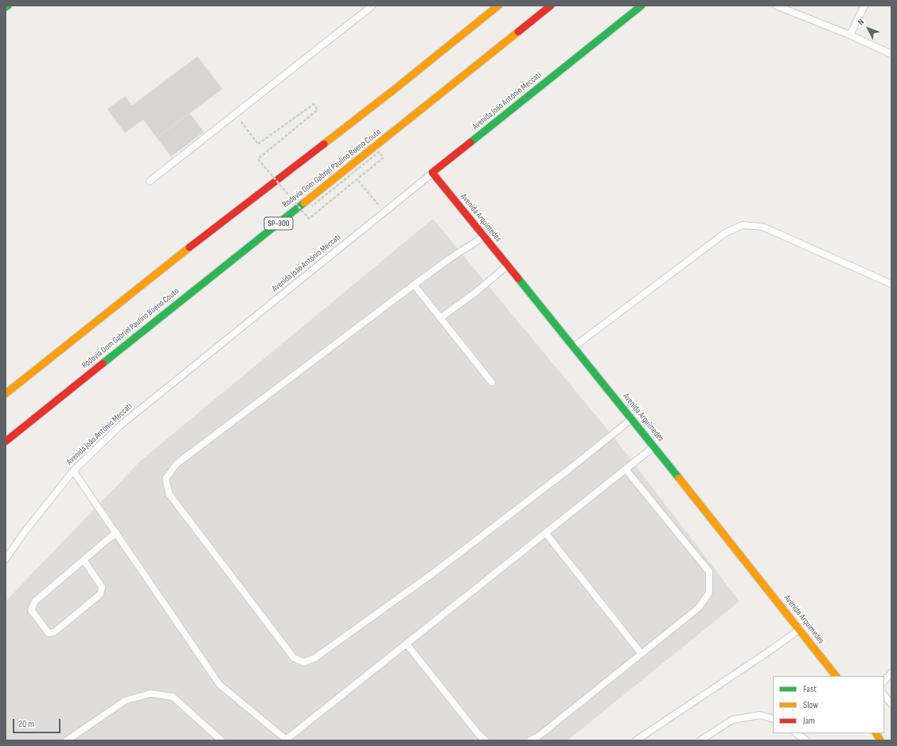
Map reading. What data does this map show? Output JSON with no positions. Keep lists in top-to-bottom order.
{
  "streets": {
    "main road": [
      "Avenida João Antônio Meccati",
      "Rodovia Dom Gabriel Paulino Bueno Couto",
      "Avenida Arquimedes",
      "SP-300"
    ]
  },
  "crossings": [
    ["Avenida João Antônio Meccati", "Avenida Arquimedes"]
  ],
  "legend": ["Fast", "Slow", "Jam"],
  "scale_bar": "20 m",
  "north": "top left"
}
